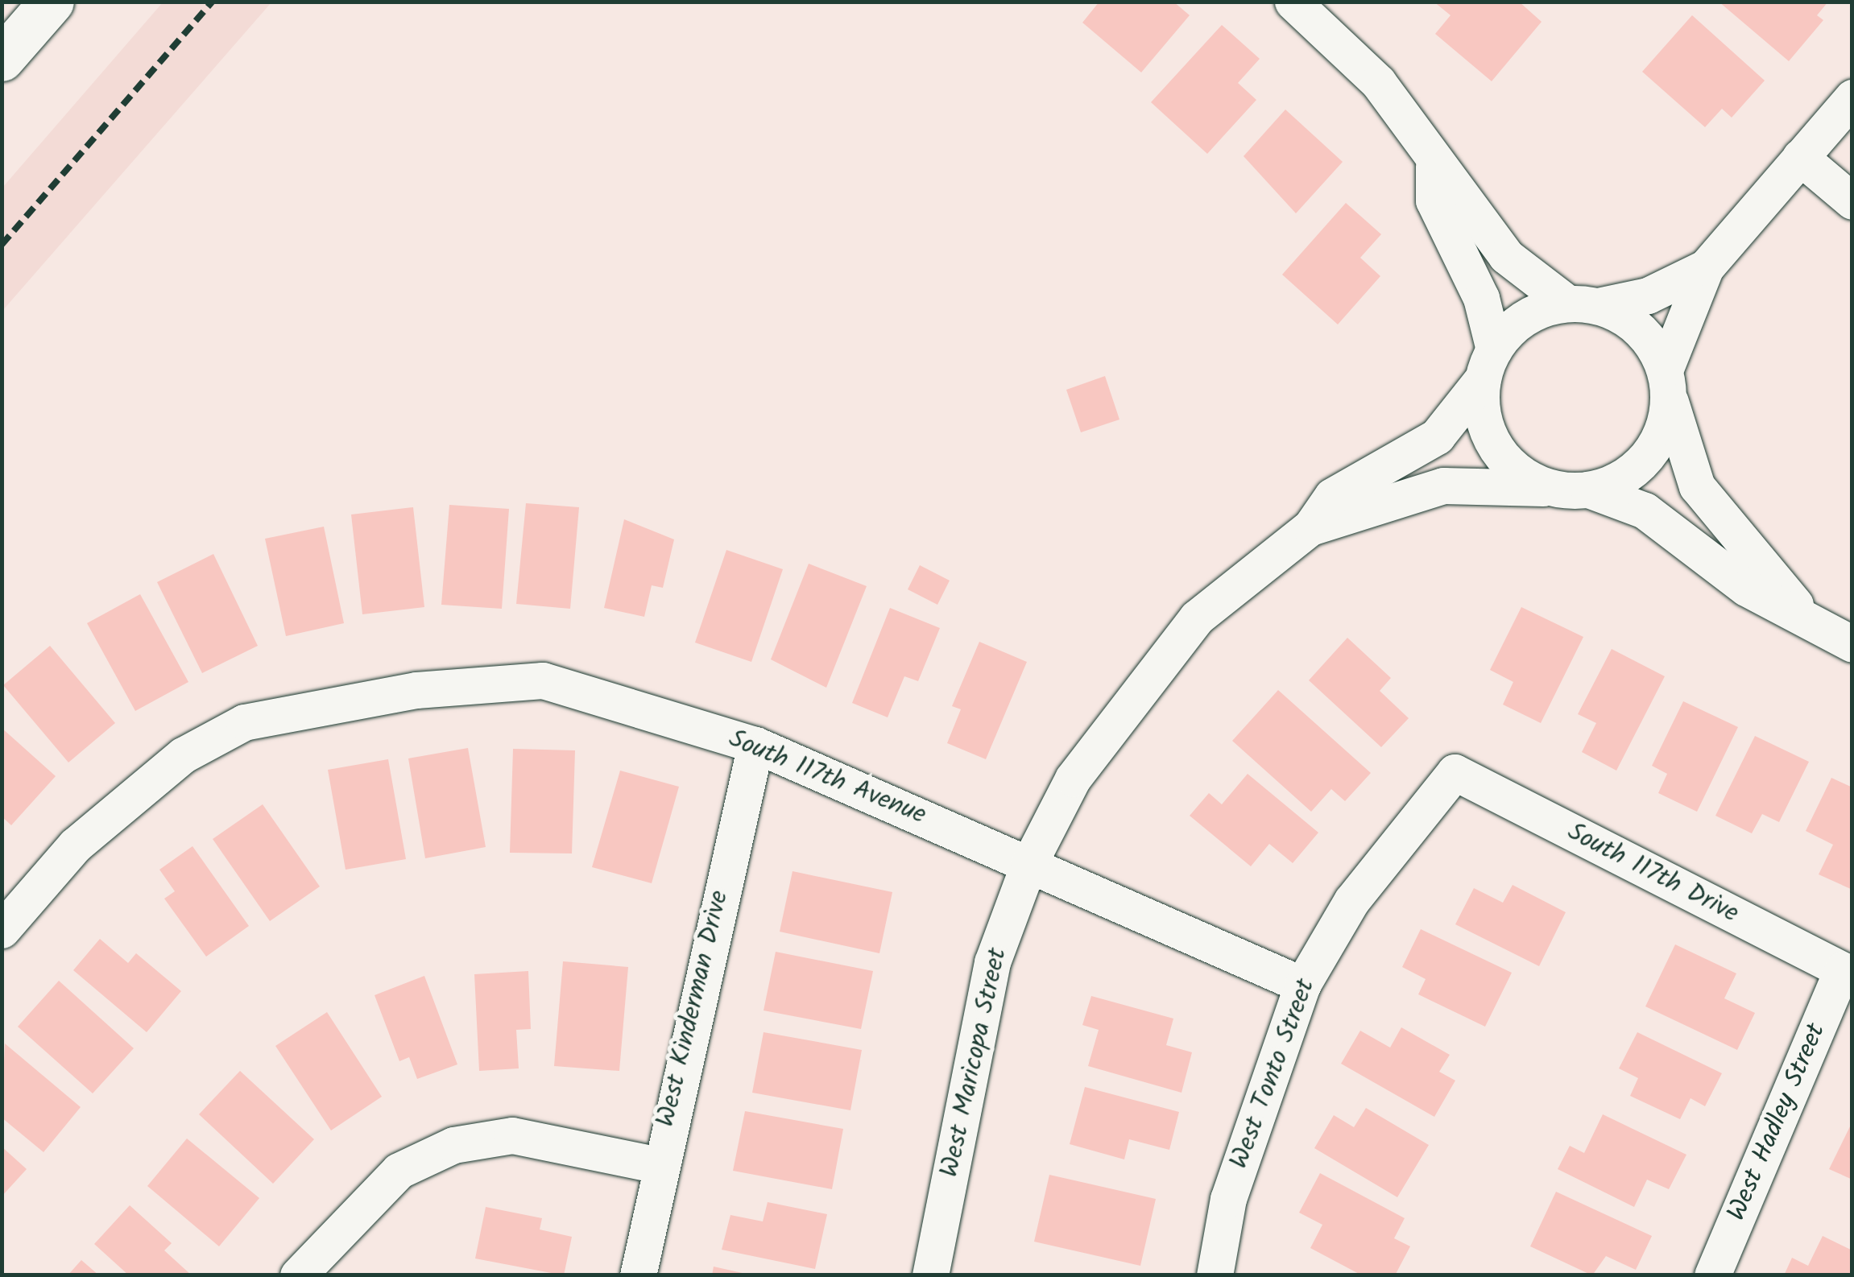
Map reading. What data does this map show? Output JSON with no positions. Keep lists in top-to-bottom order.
{
  "streets": {
    "street": [
      "South 117th Avenue",
      "South 117th Drive",
      "West Kinderman Drive",
      "West Maricopa Street",
      "West Tonto Street",
      "West Hadley Street"
    ]
  },
  "crossings": [
    ["South 117th Avenue", "West Kinderman Drive"],
    ["South 117th Avenue", "West Maricopa Street"],
    ["South 117th Avenue", "West Tonto Street"],
    ["South 117th Drive", "West Tonto Street"],
    ["South 117th Drive", "West Hadley Street"]
  ]
}
